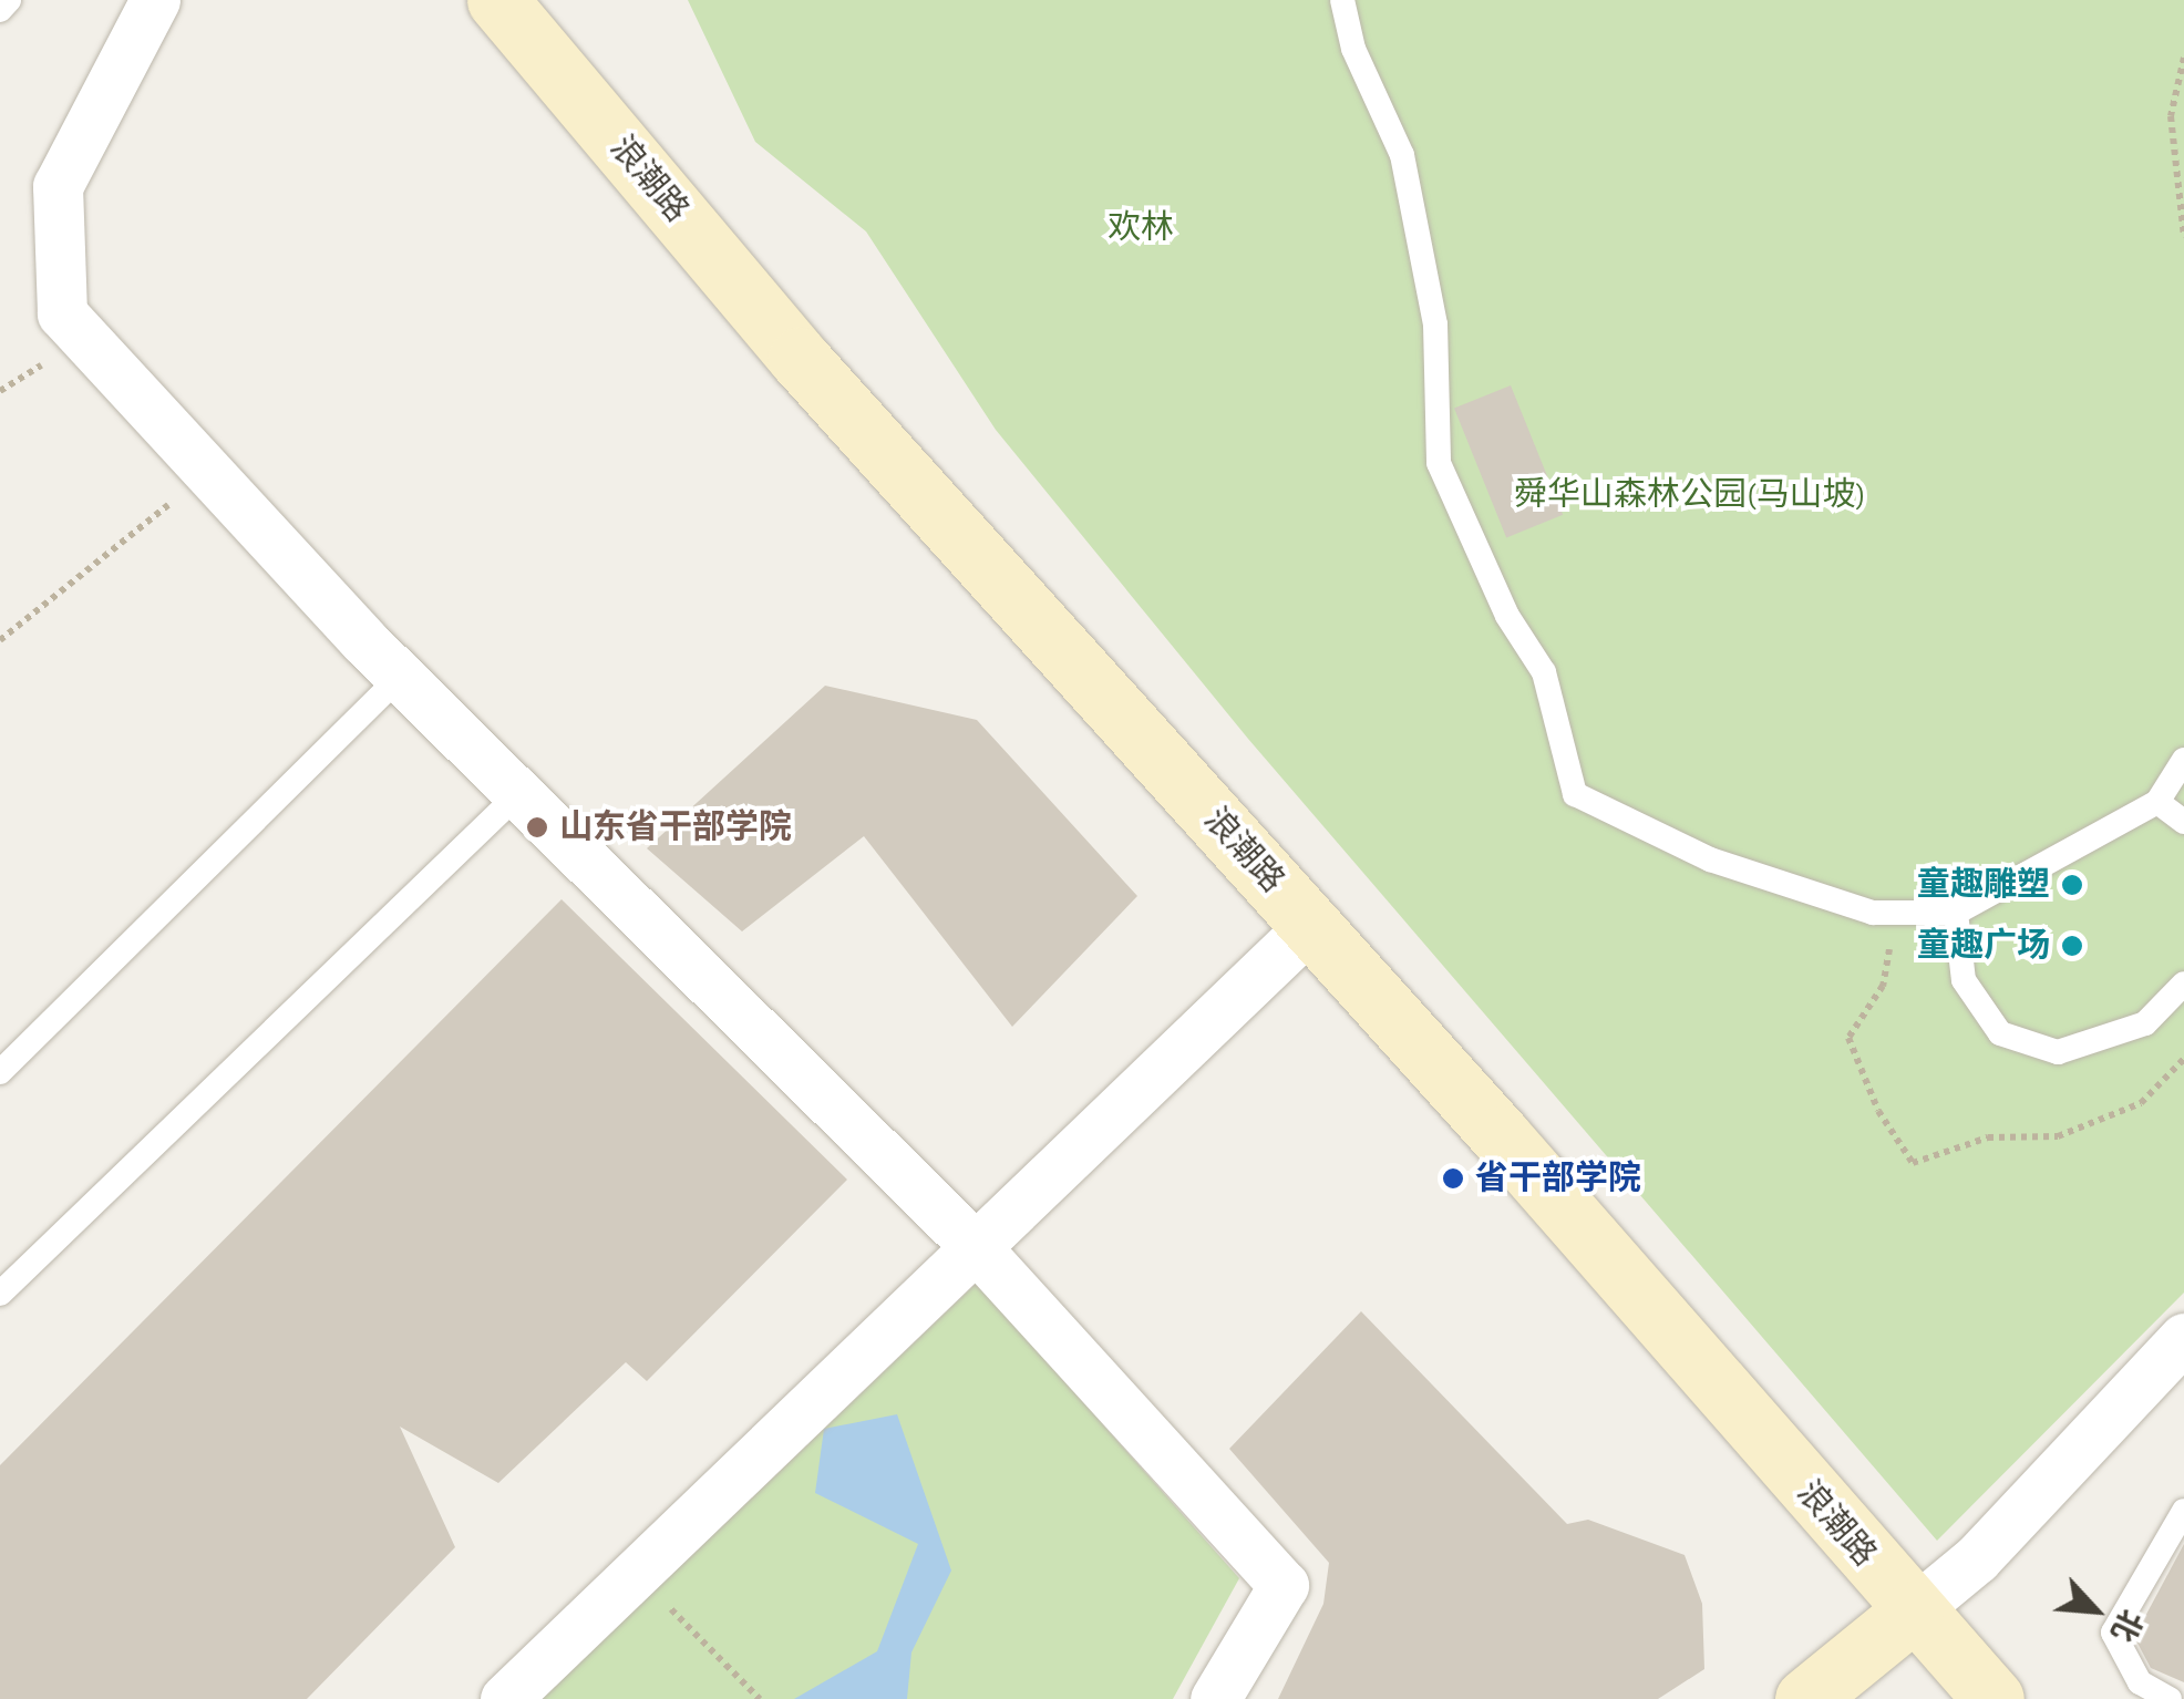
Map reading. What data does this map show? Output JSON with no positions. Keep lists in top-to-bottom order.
{
  "streets": {
    "main road": ["浪潮路"]
  },
  "parks": ["欢林", "舜华山森林公园(马山坡)"],
  "places": [
    "山东省干部学院",
    "童趣雕塑",
    "童趣广场",
    "省干部学院"
  ],
  "north": "bottom right"
}
